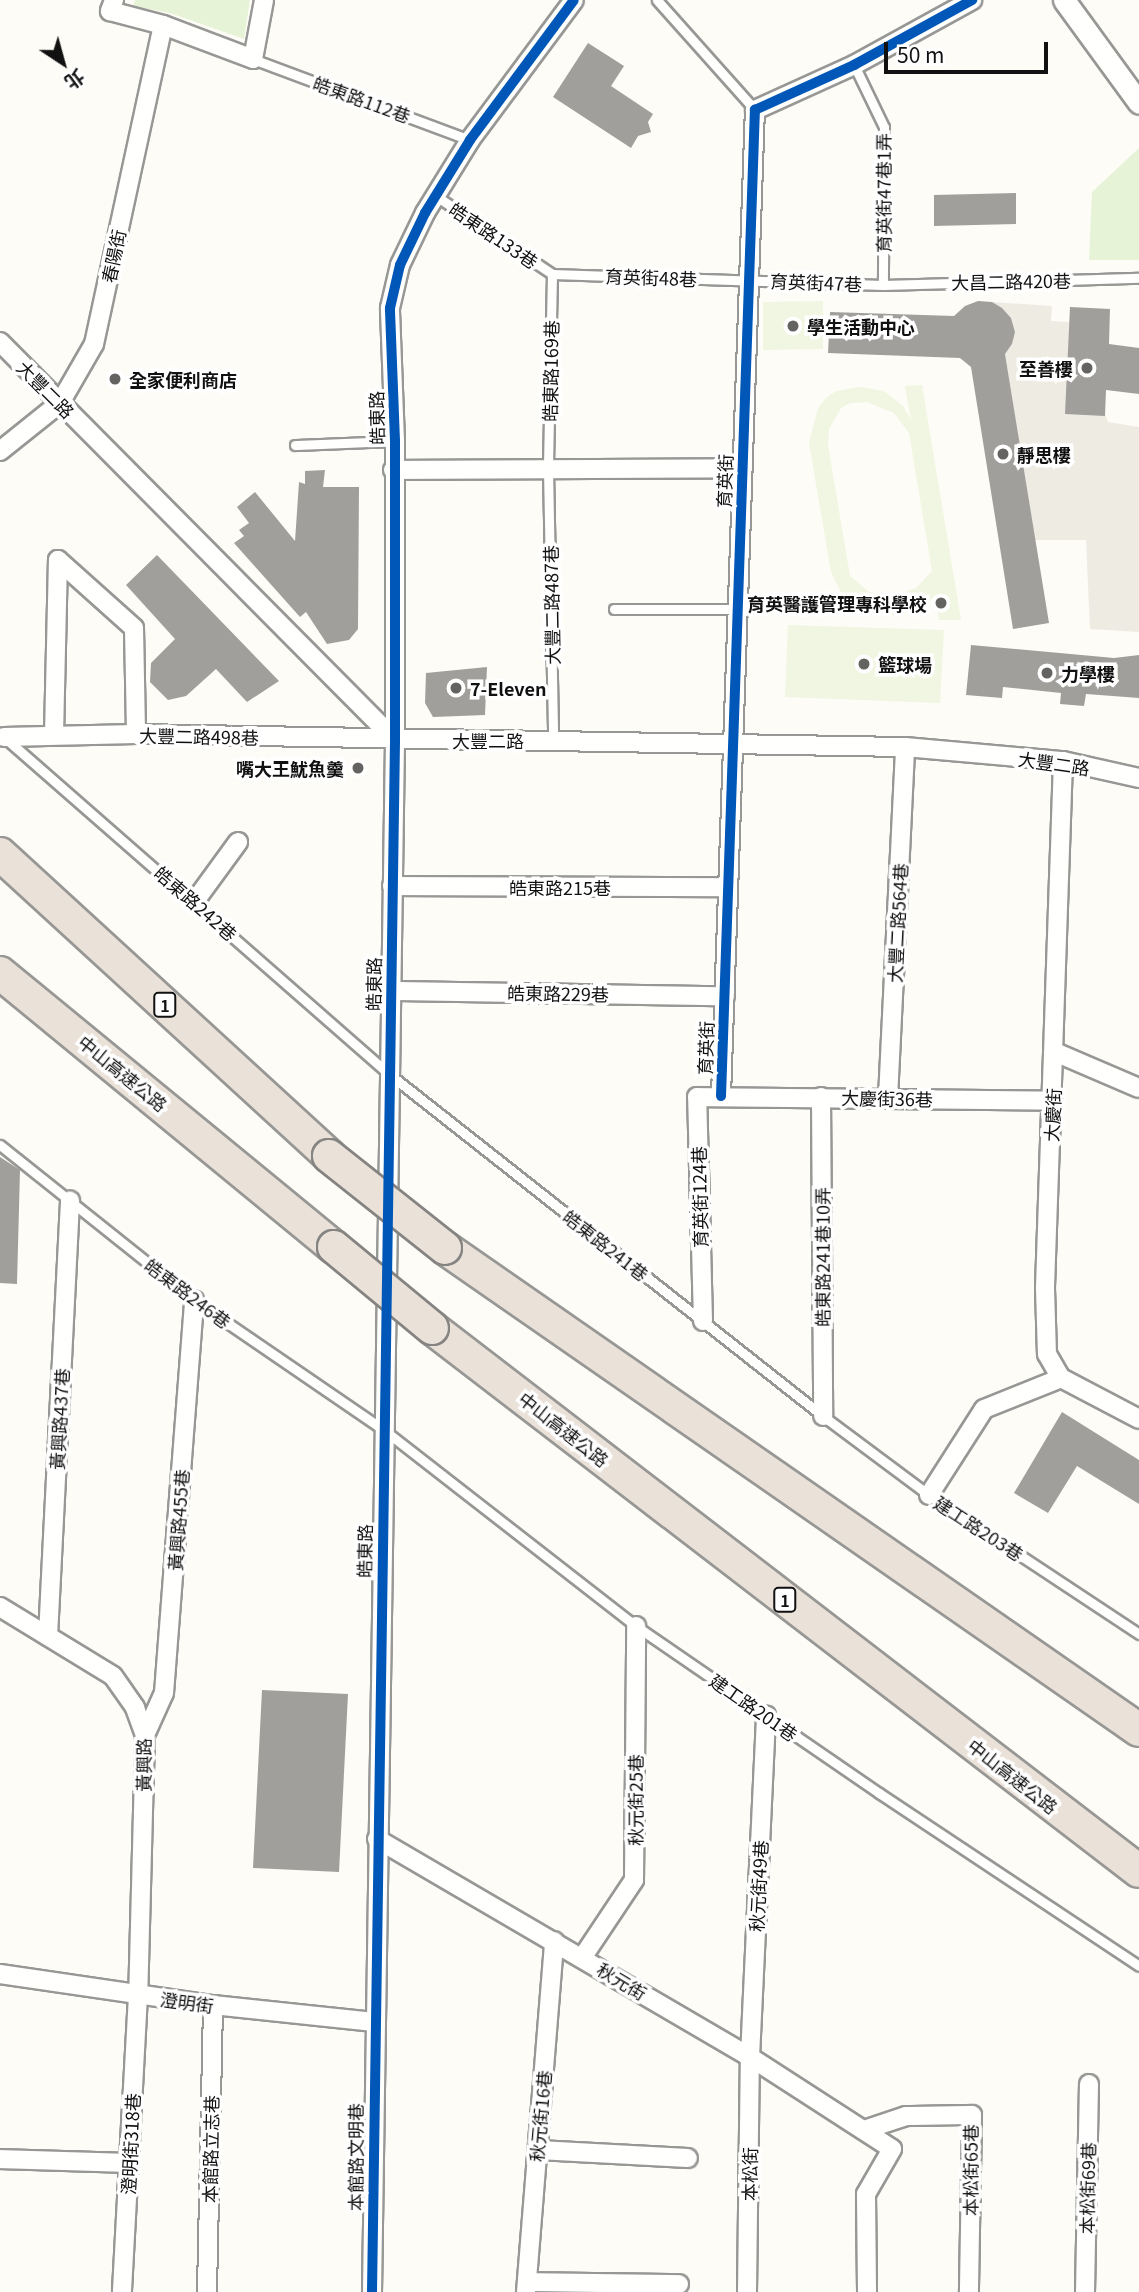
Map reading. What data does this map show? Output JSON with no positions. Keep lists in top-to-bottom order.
{
  "streets": {
    "highway": ["1", "中山高速公路"],
    "street": [
      "春陽街",
      "大豐二路",
      "皓東路",
      "育英街",
      "大豐二路498巷",
      "皓東路215巷",
      "大豐二路564巷",
      "皓東路229巷",
      "大慶街36巷",
      "大慶街",
      "育英街124巷",
      "皓東路241巷10弄",
      "黃興路437巷",
      "黃興路455巷",
      "黃興路",
      "秋元街25巷",
      "秋元街49巷",
      "秋元街",
      "澄明街",
      "秋元街16巷",
      "澄明街318巷",
      "本館路立志巷",
      "本館路文明巷",
      "本松街65巷",
      "本松街",
      "本松街69巷"
    ],
    "lane": [
      "皓東路112巷",
      "育英街47巷1弄",
      "皓東路133巷",
      "育英街48巷",
      "大昌二路420巷",
      "育英街47巷",
      "皓東路169巷",
      "大豐二路487巷",
      "皓東路242巷",
      "皓東路241巷",
      "皓東路246巷",
      "建工路203巷",
      "建工路201巷"
    ]
  },
  "crossings": [
    ["皓東路112巷", "皓東路"],
    ["育英街47巷1弄", "大昌二路420巷"],
    ["育英街47巷1弄", "育英街47巷"],
    ["皓東路133巷", "育英街48巷"],
    ["皓東路133巷", "皓東路169巷"],
    ["皓東路133巷", "皓東路"],
    ["春陽街", "大豐二路"],
    ["育英街48巷", "育英街47巷"],
    ["育英街48巷", "皓東路169巷"],
    ["育英街48巷", "育英街"],
    ["大昌二路420巷", "育英街47巷"],
    ["育英街47巷", "育英街"],
    ["皓東路169巷", "大豐二路487巷"],
    ["大豐二路", "皓東路"],
    ["大豐二路", "育英街"],
    ["大豐二路", "大豐二路487巷"],
    ["大豐二路", "大豐二路498巷"],
    ["大豐二路", "大豐二路564巷"],
    ["大豐二路", "大慶街"],
    ["皓東路", "大豐二路498巷"],
    ["皓東路", "皓東路215巷"],
    ["皓東路", "皓東路242巷"],
    ["皓東路", "皓東路229巷"],
    ["皓東路", "皓東路241巷"],
    ["皓東路", "皓東路246巷"],
    ["皓東路", "建工路201巷"],
    ["皓東路", "秋元街"],
    ["皓東路", "澄明街"],
    ["皓東路", "本館路文明巷"],
    ["育英街", "皓東路215巷"],
    ["育英街", "皓東路229巷"],
    ["育英街", "大慶街36巷"],
    ["育英街", "育英街124巷"],
    ["大豐二路498巷", "皓東路242巷"],
    ["皓東路242巷", "皓東路241巷"],
    ["大豐二路564巷", "大慶街36巷"],
    ["大慶街36巷", "大慶街"],
    ["大慶街36巷", "育英街124巷"],
    ["大慶街36巷", "皓東路241巷10弄"],
    ["育英街124巷", "皓東路241巷"],
    ["皓東路241巷", "皓東路241巷10弄"],
    ["皓東路241巷", "建工路203巷"],
    ["皓東路241巷10弄", "建工路203巷"],
    ["皓東路246巷", "黃興路437巷"],
    ["皓東路246巷", "黃興路455巷"],
    ["皓東路246巷", "建工路201巷"],
    ["黃興路437巷", "黃興路"],
    ["黃興路455巷", "黃興路"],
    ["建工路201巷", "秋元街25巷"],
    ["建工路201巷", "秋元街49巷"],
    ["黃興路", "澄明街"],
    ["黃興路", "澄明街318巷"],
    ["秋元街25巷", "秋元街"],
    ["秋元街49巷", "秋元街"],
    ["秋元街49巷", "本松街"],
    ["秋元街", "秋元街16巷"],
    ["秋元街", "本松街65巷"],
    ["秋元街", "本松街"],
    ["澄明街", "澄明街318巷"],
    ["澄明街", "本館路立志巷"],
    ["澄明街", "本館路文明巷"]
  ],
  "places": [
    "學生活動中心",
    "至善樓",
    "全家便利商店",
    "靜思樓",
    "育英醫護管理專科學校",
    "籃球場",
    "力學樓",
    "7-Eleven",
    "嘴大王魷魚羹"
  ],
  "scale_bar": "50 m",
  "north": "bottom right"
}
